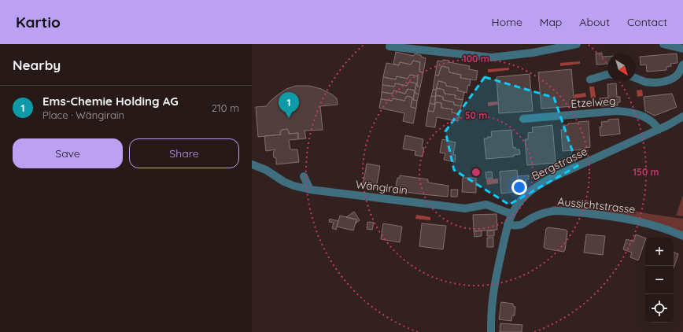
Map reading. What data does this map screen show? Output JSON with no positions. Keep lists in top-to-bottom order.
{
  "streets": {
    "street": [
      "Etzelweg",
      "Bergstrasse",
      "Wängirain",
      "Aussichtstrasse"
    ]
  },
  "crossings": [
    ["Etzelweg", "Bergstrasse"],
    ["Bergstrasse", "Wängirain"],
    ["Bergstrasse", "Aussichtstrasse"]
  ],
  "north": "bottom right",
  "page": {
    "header": "Kartio",
    "nav": [
      "Home",
      "Map",
      "About",
      "Contact"
    ],
    "heading": "Nearby",
    "list": [
      {
        "mark": "1",
        "name": "Ems-Chemie Holding AG",
        "note": "Place · Wängirain",
        "value": "210 m"
      }
    ],
    "pins": "1",
    "buttons": ["Save", "Share"],
    "map_buttons": ["+", "−"]
  },
  "rings": ["100 m", "50 m", "150 m"]
}
